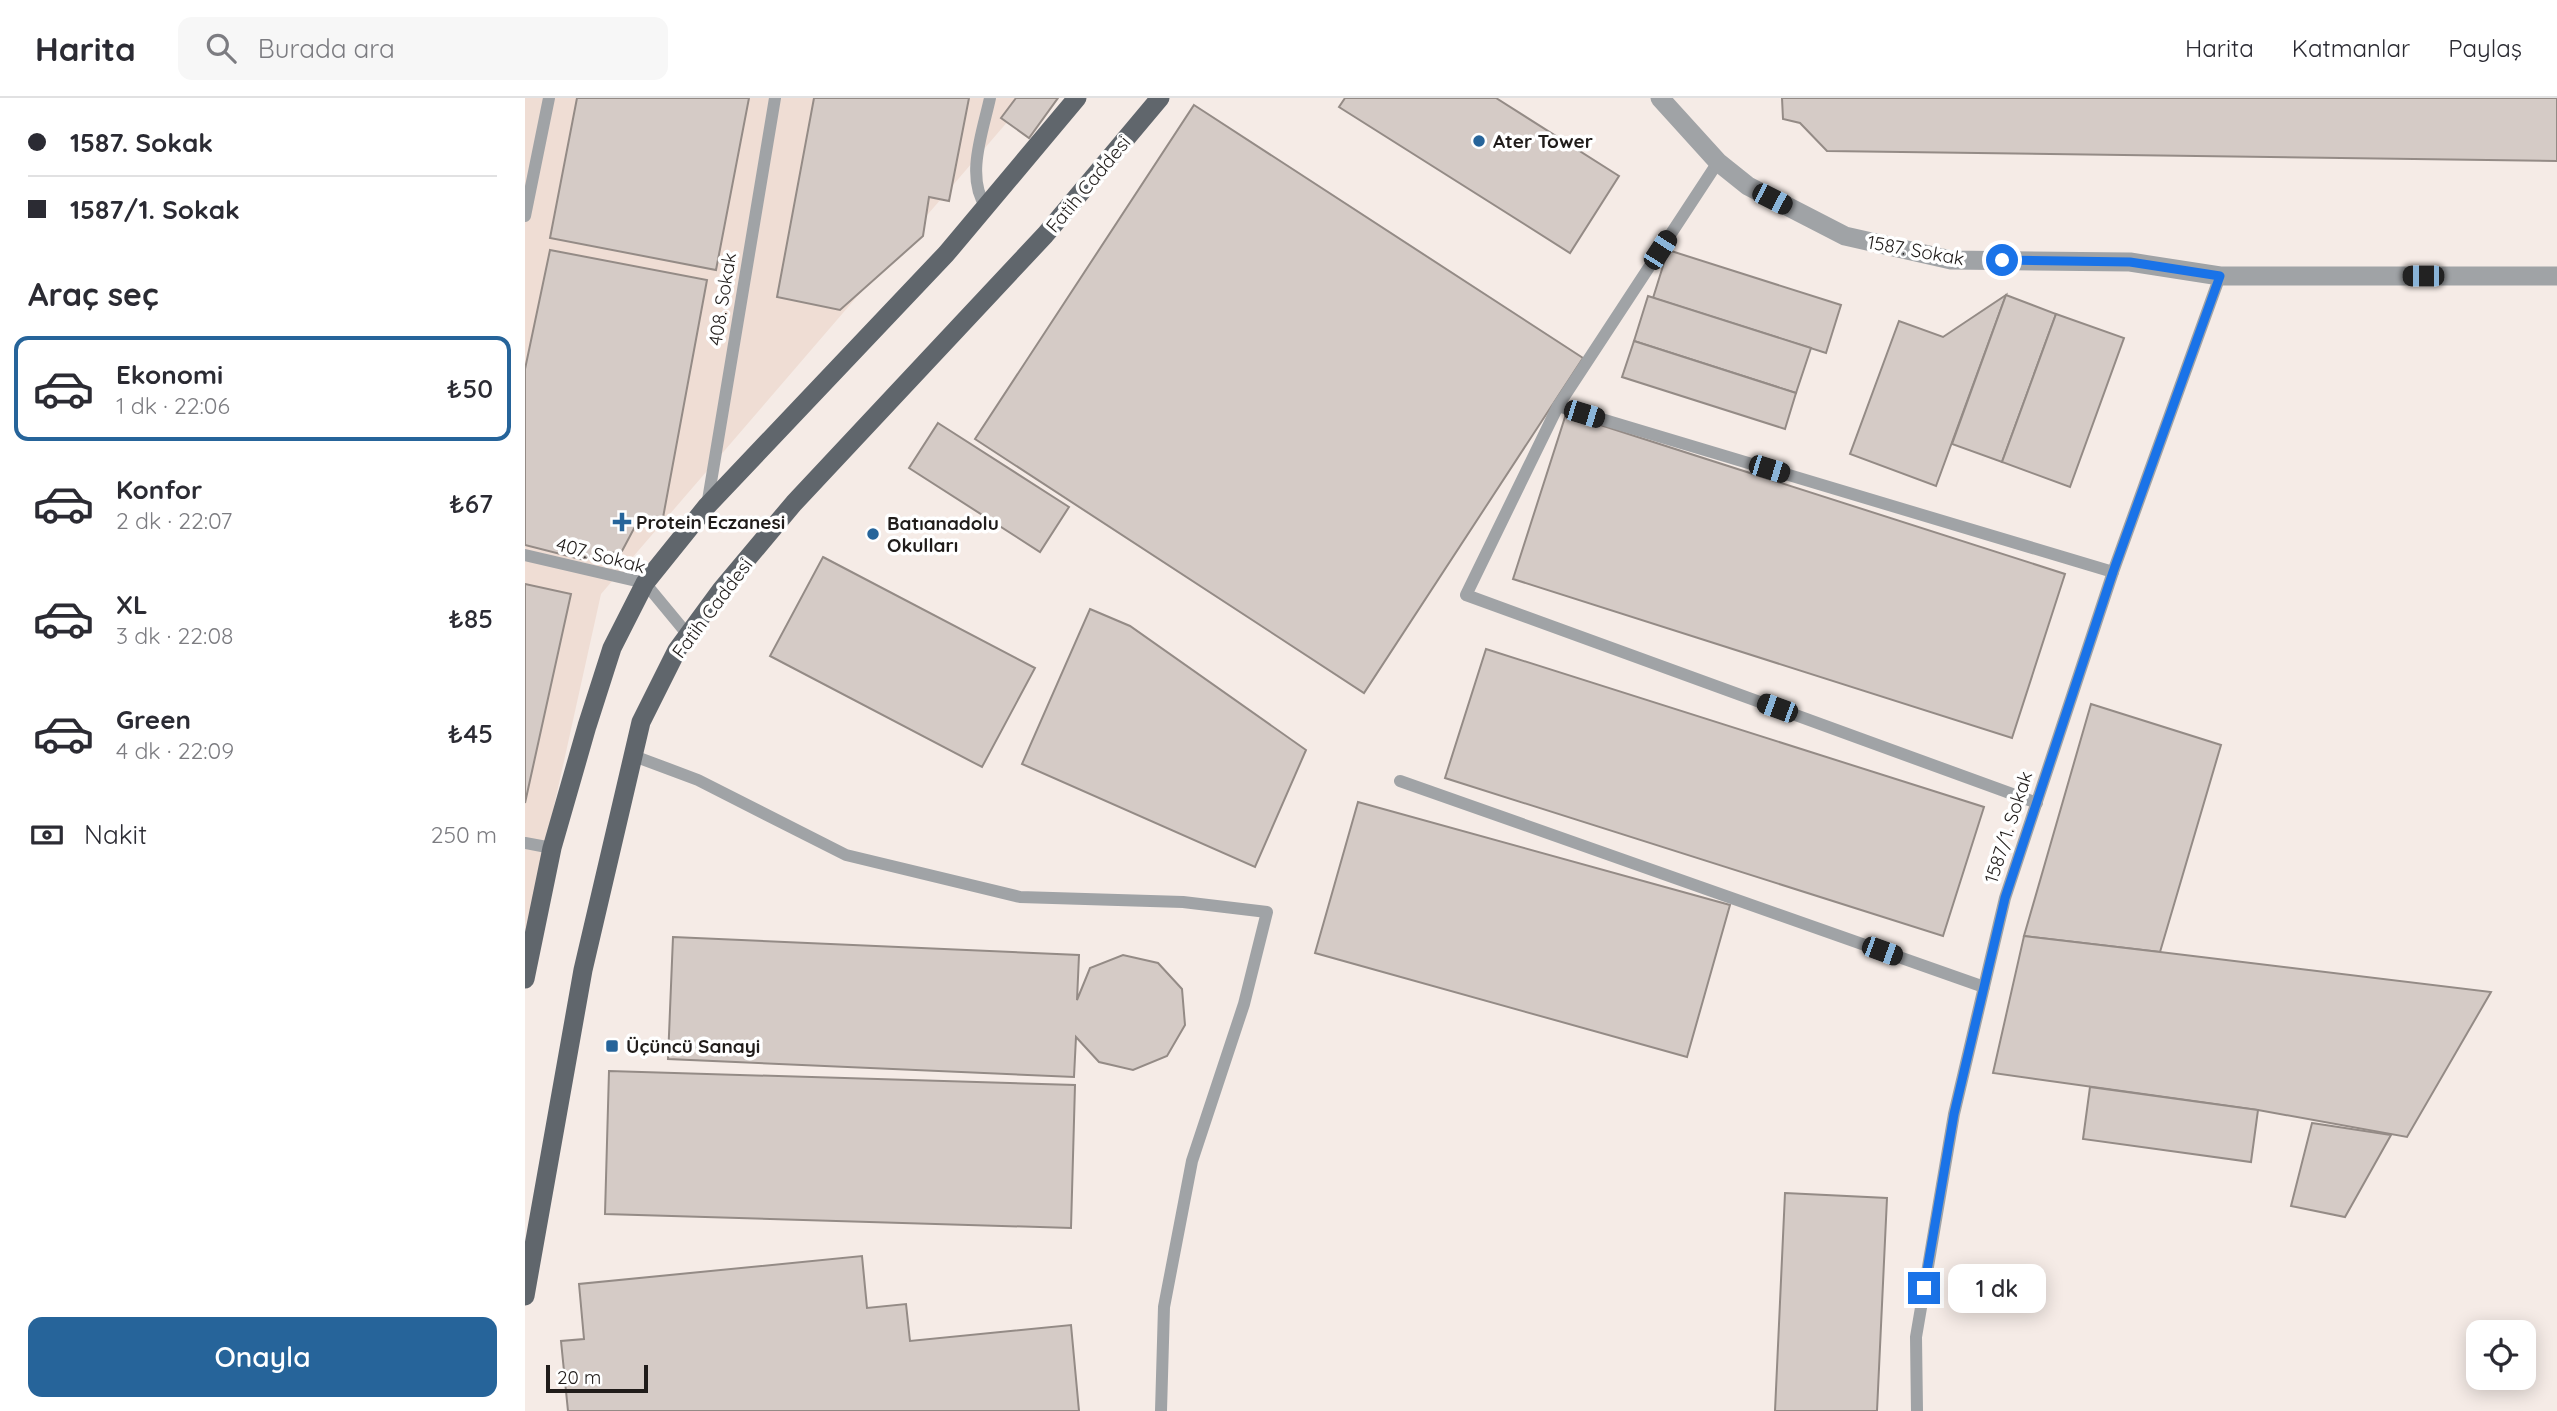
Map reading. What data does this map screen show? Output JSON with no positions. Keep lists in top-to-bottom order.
{
  "streets": {
    "main road": ["Fatih Caddesi"],
    "street": ["1587. Sokak"],
    "lane": ["408. Sokak", "407. Sokak", "1587/1. Sokak"]
  },
  "crossings": [
    ["Fatih Caddesi", "407. Sokak"],
    ["1587. Sokak", "1587/1. Sokak"]
  ],
  "places": {
    "other": ["Ater Tower", "Batıanadolu Okulları"],
    "health": ["Protein Eczanesi"],
    "transit": ["Üçüncü Sanayi"]
  },
  "scale_bar": "20 m",
  "page": {
    "header": "Harita",
    "search": "Burada ara",
    "nav": ["Harita", "Katmanlar", "Paylaş"],
    "banner": ["1587. Sokak", "1587/1. Sokak"],
    "heading": "Araç seç",
    "list": [
      {
        "name": "Ekonomi",
        "note": "1 dk · 22:06",
        "value": "₺50"
      },
      {
        "name": "Konfor",
        "note": "2 dk · 22:07",
        "value": "₺67"
      },
      {
        "name": "XL",
        "note": "3 dk · 22:08",
        "value": "₺85"
      },
      {
        "name": "Green",
        "note": "4 dk · 22:09",
        "value": "₺45"
      }
    ],
    "pay": ["Nakit", "250 m"],
    "bubble": "1 dk",
    "buttons": "Onayla",
    "scale": "20 m"
  }
}
